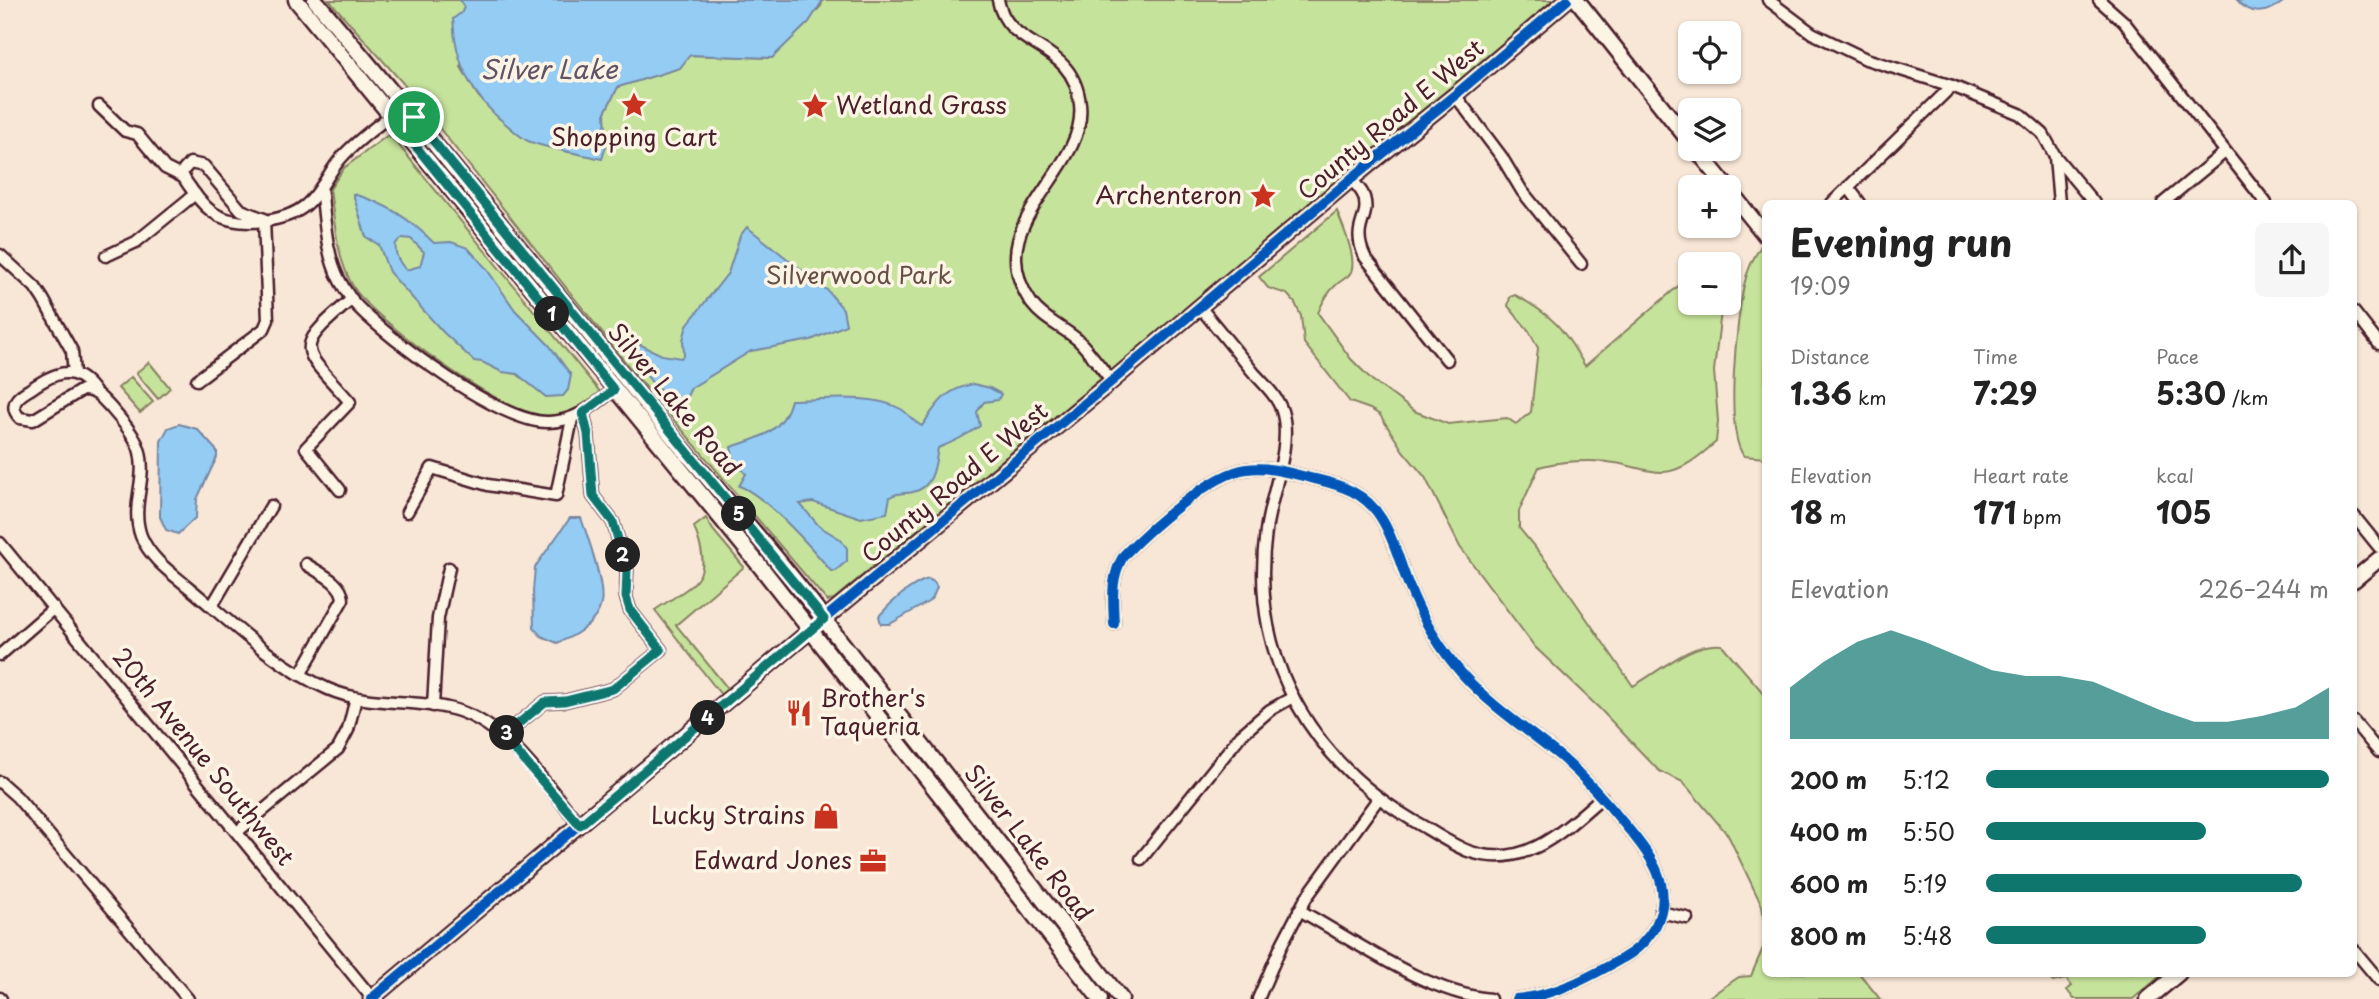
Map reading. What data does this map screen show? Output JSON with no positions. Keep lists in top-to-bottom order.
{
  "streets": {
    "main road": ["County Road E West", "Silver Lake Road"],
    "street": ["20th Avenue Southwest"]
  },
  "crossings": [
    ["County Road E West", "Silver Lake Road"],
    ["County Road E West", "20th Avenue Southwest"]
  ],
  "water": ["Silver Lake"],
  "parks": ["Silverwood Park"],
  "places": {
    "place": ["Shopping Cart", "Wetland Grass", "Archenteron"],
    "restaurant": ["Brother's Taqueria"],
    "shop": ["Lucky Strains"],
    "office": ["Edward Jones"]
  },
  "page": {
    "map_buttons": ["+", "−"],
    "heading": ["Evening run", "19:09"],
    "pins": [
      "1",
      "5",
      "2",
      "4",
      "3"
    ],
    "stats": [
      ["Distance", "1.36 km"],
      ["Time", "7:29"],
      ["Pace", "5:30 /km"],
      ["Elevation", "18 m"],
      ["Heart rate", "171 bpm"],
      ["kcal", "105"]
    ],
    "chart": ["Elevation", "226–244 m"],
    "list": [
      {
        "name": "200 m",
        "note": "5:12"
      },
      {
        "name": "400 m",
        "note": "5:50"
      },
      {
        "name": "600 m",
        "note": "5:19"
      },
      {
        "name": "800 m",
        "note": "5:48"
      }
    ]
  }
}
